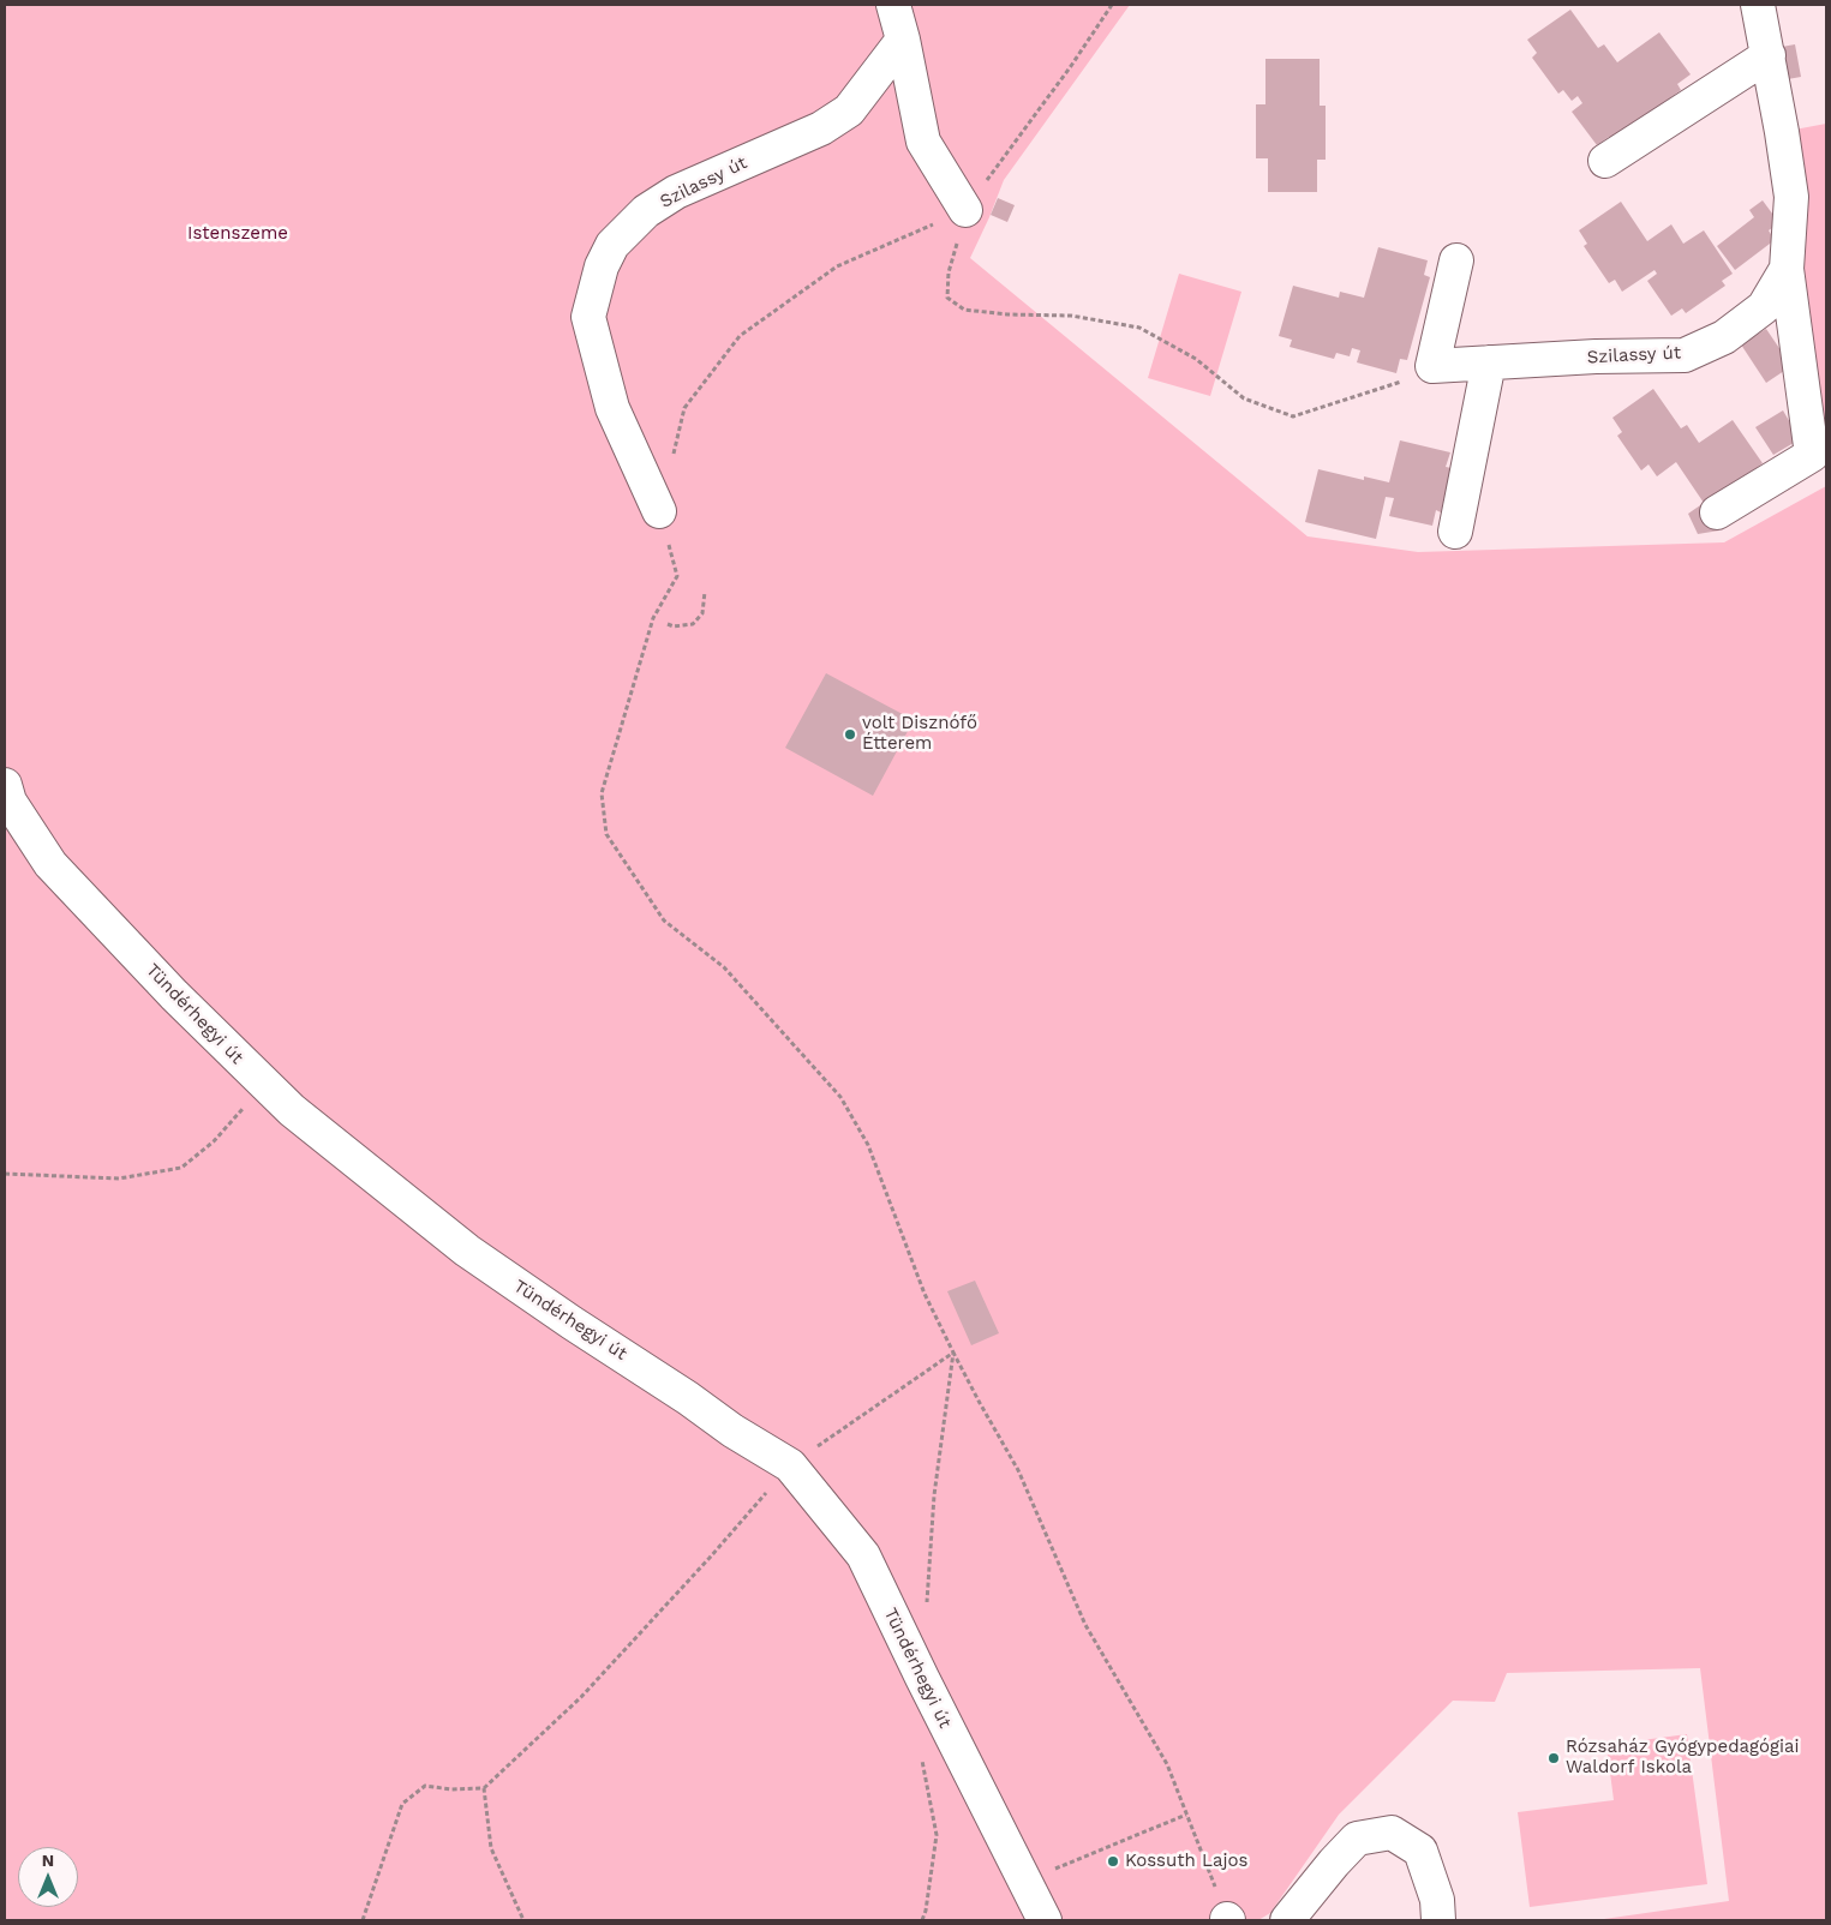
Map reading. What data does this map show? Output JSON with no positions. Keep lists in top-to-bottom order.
{
  "streets": {
    "street": ["Szilassy út", "Tündérhegyi út"]
  },
  "parks": ["Istenszeme"],
  "places": ["volt Disznófő Étterem", "Rózsaház Gyógypedagógiai Waldorf Iskola", "Kossuth Lajos"],
  "north": "top"
}
